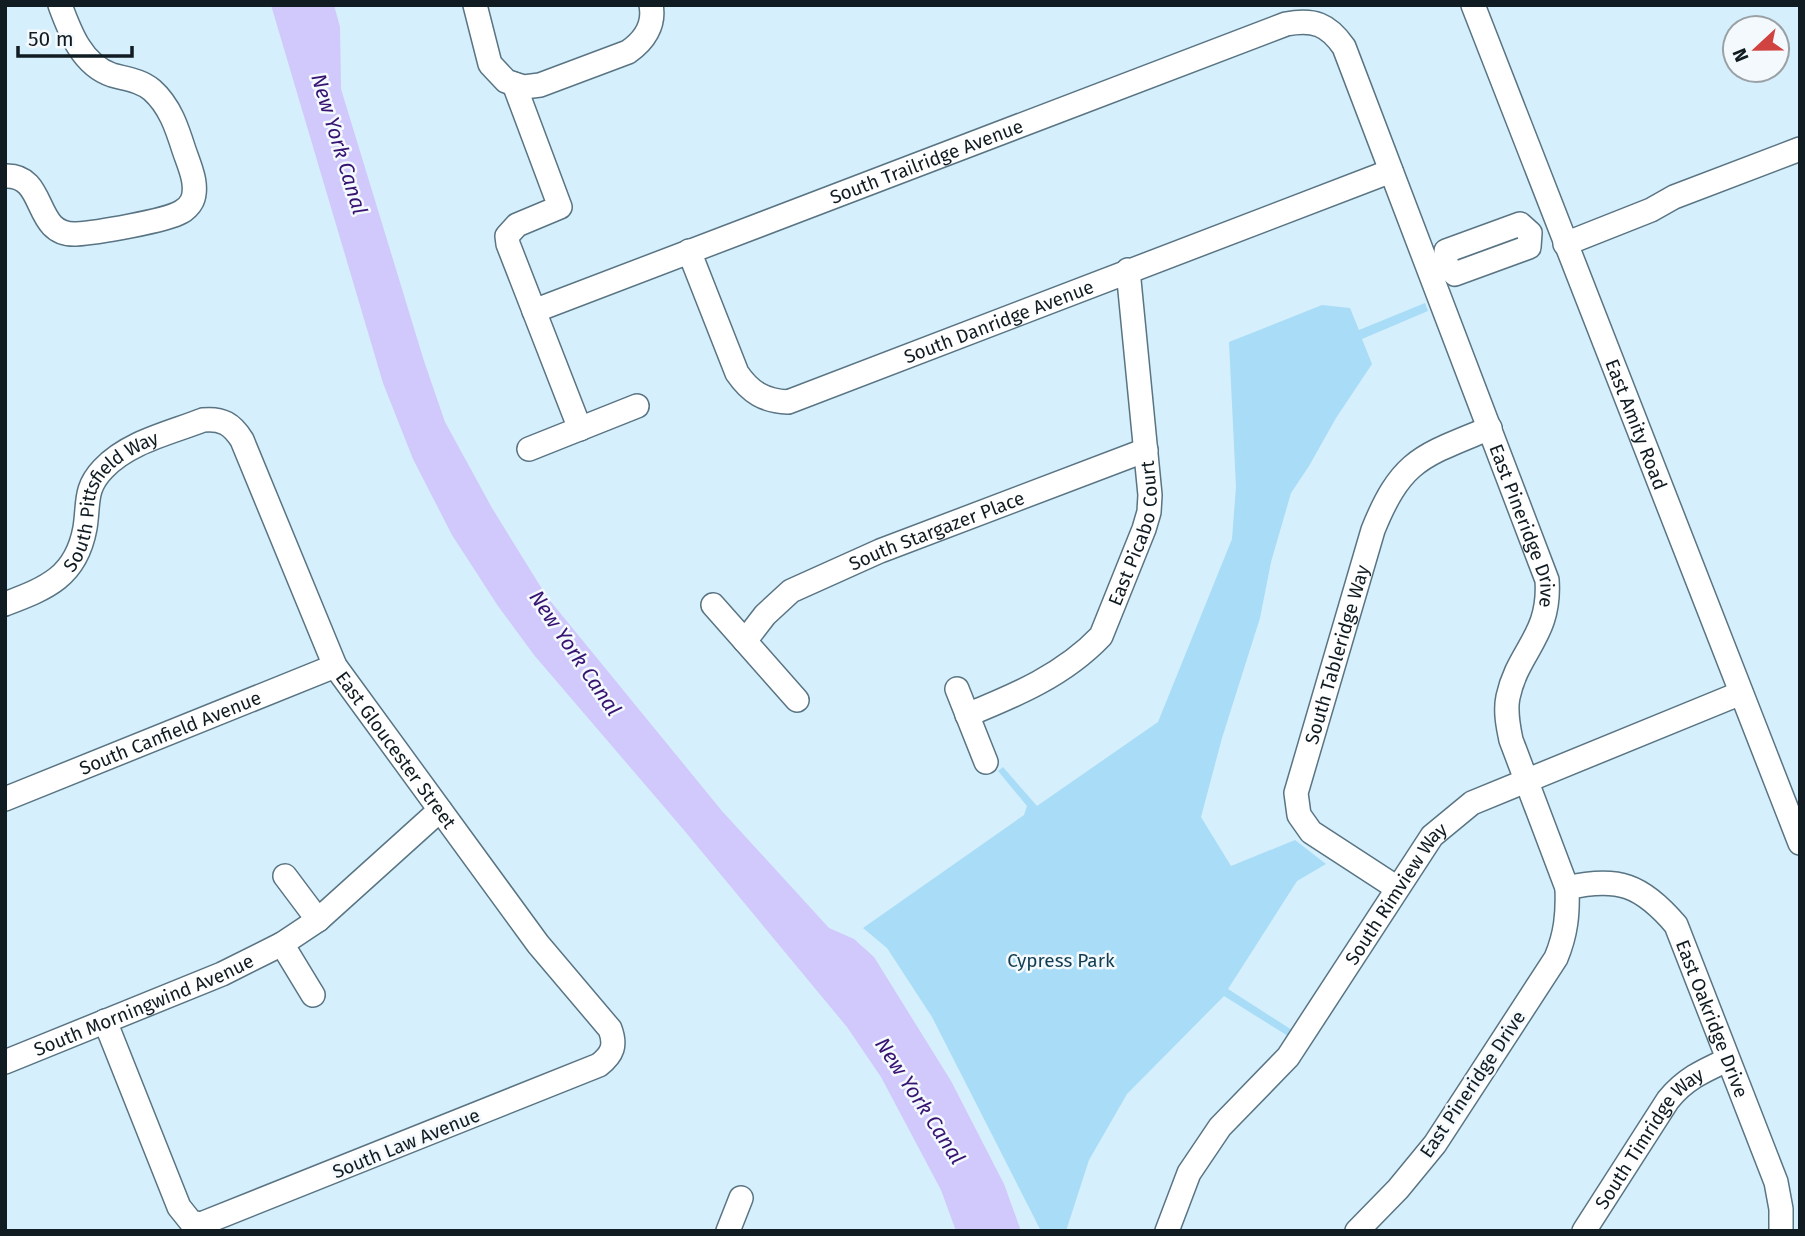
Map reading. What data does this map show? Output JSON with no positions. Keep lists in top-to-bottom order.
{
  "streets": {
    "street": [
      "South Trailridge Avenue",
      "South Danridge Avenue",
      "East Amity Road",
      "South Pittsfield Way",
      "East Pineridge Drive",
      "South Stargazer Place",
      "East Picabo Court",
      "South Tableridge Way",
      "South Canfield Avenue",
      "East Gloucester Street",
      "South Rimview Way",
      "South Morningwind Avenue",
      "East Oakridge Drive",
      "South Timridge Way",
      "South Law Avenue"
    ]
  },
  "crossings": [
    ["South Trailridge Avenue", "South Danridge Avenue"],
    ["South Trailridge Avenue", "East Pineridge Drive"],
    ["South Danridge Avenue", "East Pineridge Drive"],
    ["South Danridge Avenue", "East Picabo Court"],
    ["East Amity Road", "South Rimview Way"],
    ["South Pittsfield Way", "East Gloucester Street"],
    ["East Pineridge Drive", "South Tableridge Way"],
    ["East Pineridge Drive", "South Rimview Way"],
    ["East Pineridge Drive", "East Oakridge Drive"],
    ["South Stargazer Place", "East Picabo Court"],
    ["South Tableridge Way", "South Rimview Way"],
    ["South Canfield Avenue", "East Gloucester Street"],
    ["East Gloucester Street", "South Morningwind Avenue"],
    ["East Gloucester Street", "South Law Avenue"],
    ["South Morningwind Avenue", "South Law Avenue"],
    ["East Oakridge Drive", "South Timridge Way"]
  ],
  "water": ["New York Canal"],
  "parks": ["Cypress Park"],
  "scale_bar": "50 m",
  "north": "left"
}
